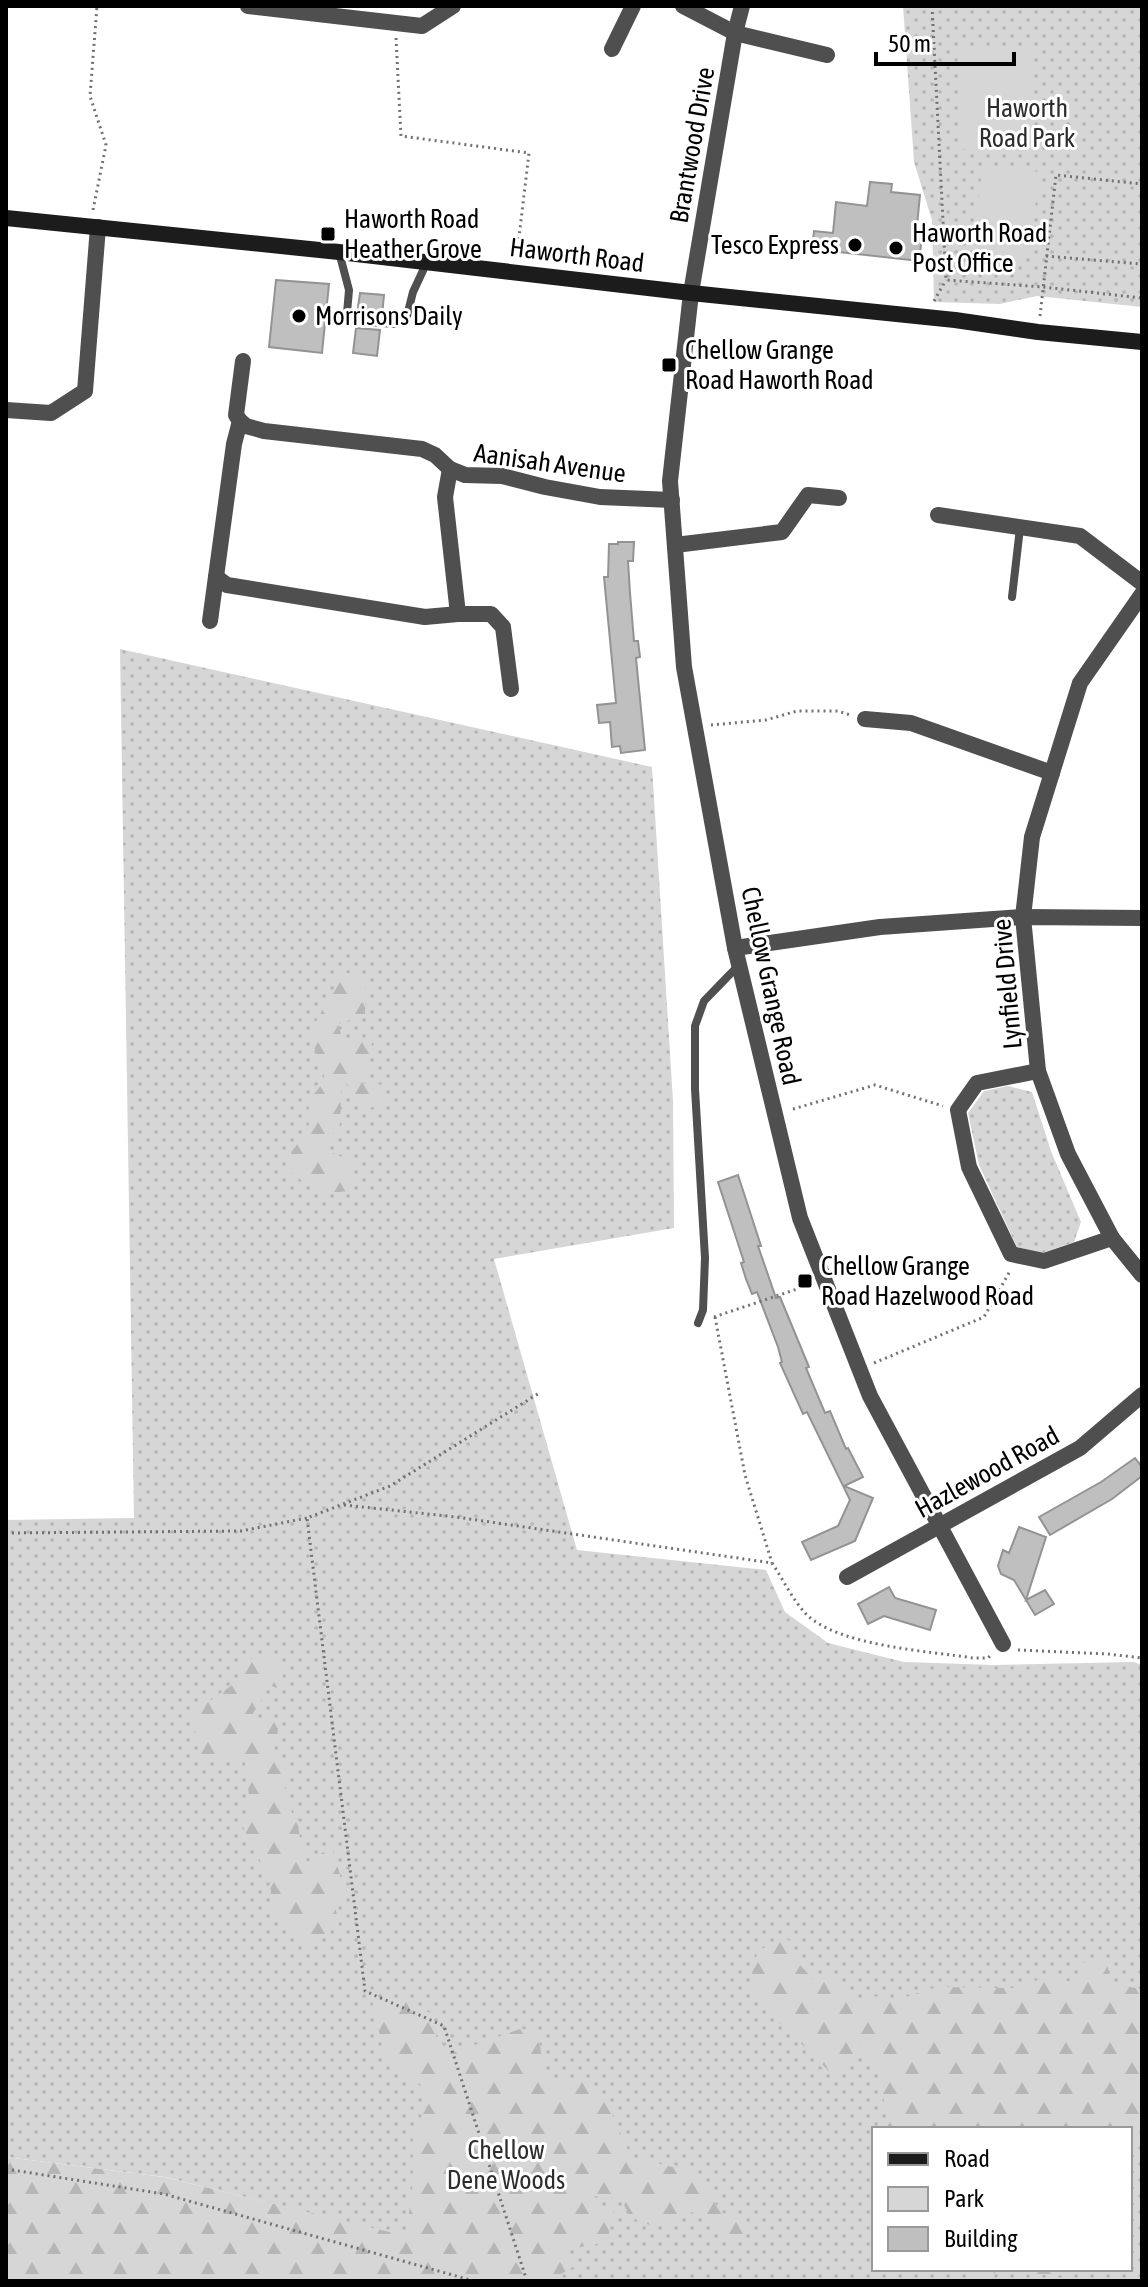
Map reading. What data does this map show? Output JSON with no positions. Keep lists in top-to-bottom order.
{
  "streets": {
    "main road": ["Haworth Road"],
    "street": [
      "Brantwood Drive",
      "Aanisah Avenue",
      "Lynfield Drive",
      "Chellow Grange Road",
      "Hazlewood Road"
    ]
  },
  "crossings": [
    ["Brantwood Drive", "Haworth Road"],
    ["Brantwood Drive", "Chellow Grange Road"],
    ["Haworth Road", "Chellow Grange Road"],
    ["Aanisah Avenue", "Chellow Grange Road"],
    ["Chellow Grange Road", "Hazlewood Road"]
  ],
  "parks": ["Haworth Road Park", "Chellow Dene Woods"],
  "places": {
    "transit": ["Haworth Road Heather Grove", "Chellow Grange Road Haworth Road", "Chellow Grange Road Hazelwood Road"],
    "other": ["Tesco Express", "Haworth Road Post Office", "Morrisons Daily"]
  },
  "legend": ["Road", "Park", "Building"],
  "scale_bar": "50 m"
}
